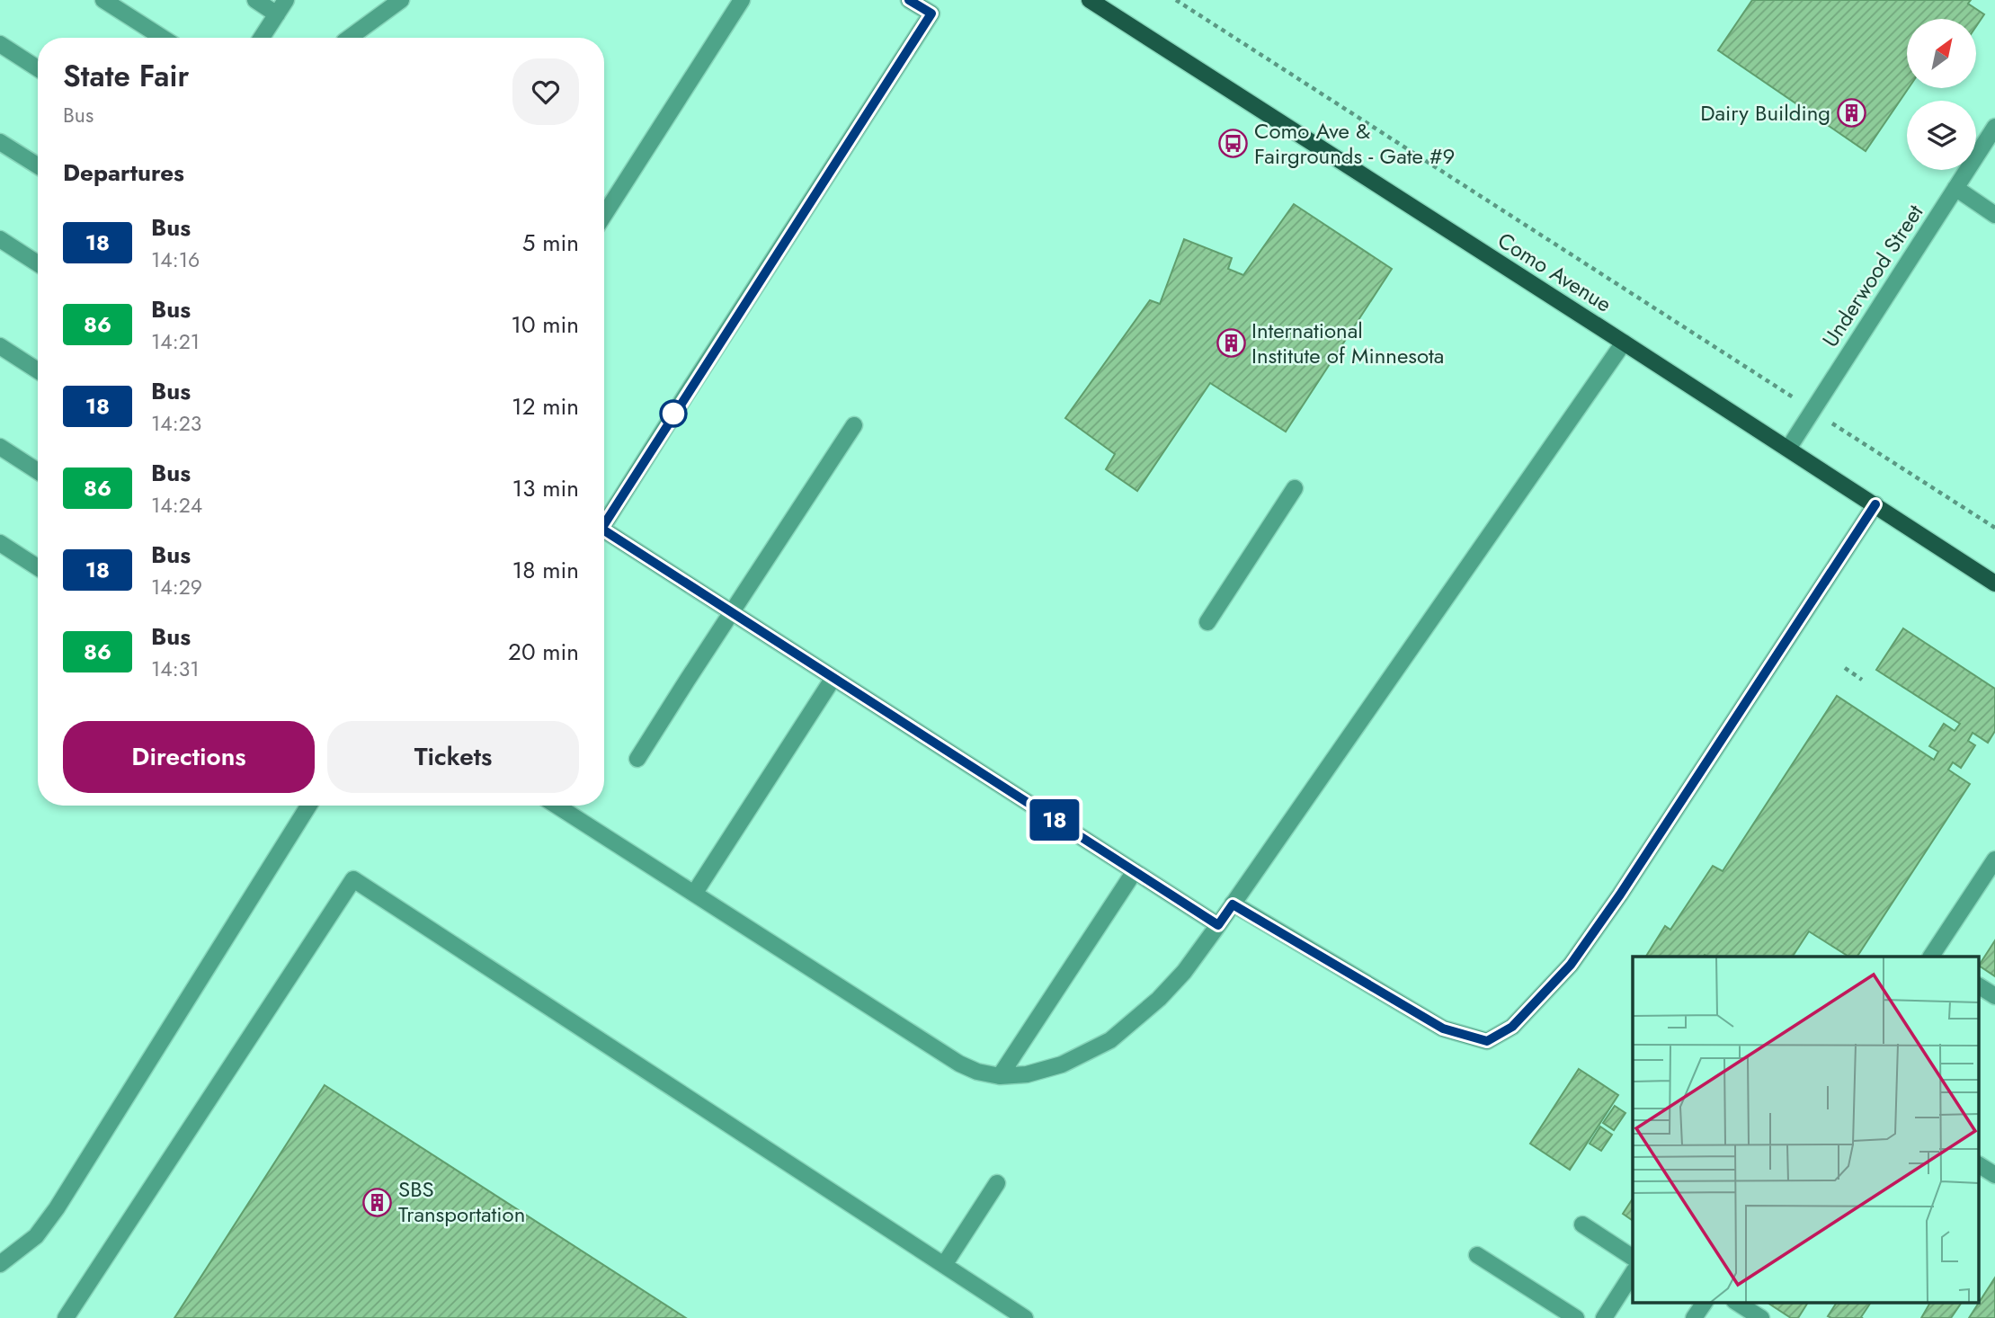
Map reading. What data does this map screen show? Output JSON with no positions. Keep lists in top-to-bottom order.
{
  "streets": {
    "main road": ["Como Avenue"],
    "street": ["Underwood Street"]
  },
  "crossings": [
    ["Como Avenue", "Underwood Street"]
  ],
  "places": {
    "building": ["Dairy Building", "International Institute of Minnesota", "SBS Transportation"],
    "bus stop": ["Como Ave & Fairgrounds - Gate #9"]
  },
  "lines": ["bus line 18"],
  "north": "top right",
  "page": {
    "on_map": "18",
    "heading": [
      ["State Fair", "Bus"],
      "Departures"
    ],
    "list": [
      {
        "mark": "18",
        "name": "Bus",
        "note": "14:16",
        "value": "5 min"
      },
      {
        "mark": "86",
        "name": "Bus",
        "note": "14:21",
        "value": "10 min"
      },
      {
        "mark": "18",
        "name": "Bus",
        "note": "14:23",
        "value": "12 min"
      },
      {
        "mark": "86",
        "name": "Bus",
        "note": "14:24",
        "value": "13 min"
      },
      {
        "mark": "18",
        "name": "Bus",
        "note": "14:29",
        "value": "18 min"
      },
      {
        "mark": "86",
        "name": "Bus",
        "note": "14:31",
        "value": "20 min"
      }
    ],
    "buttons": ["Directions", "Tickets"]
  }
}
